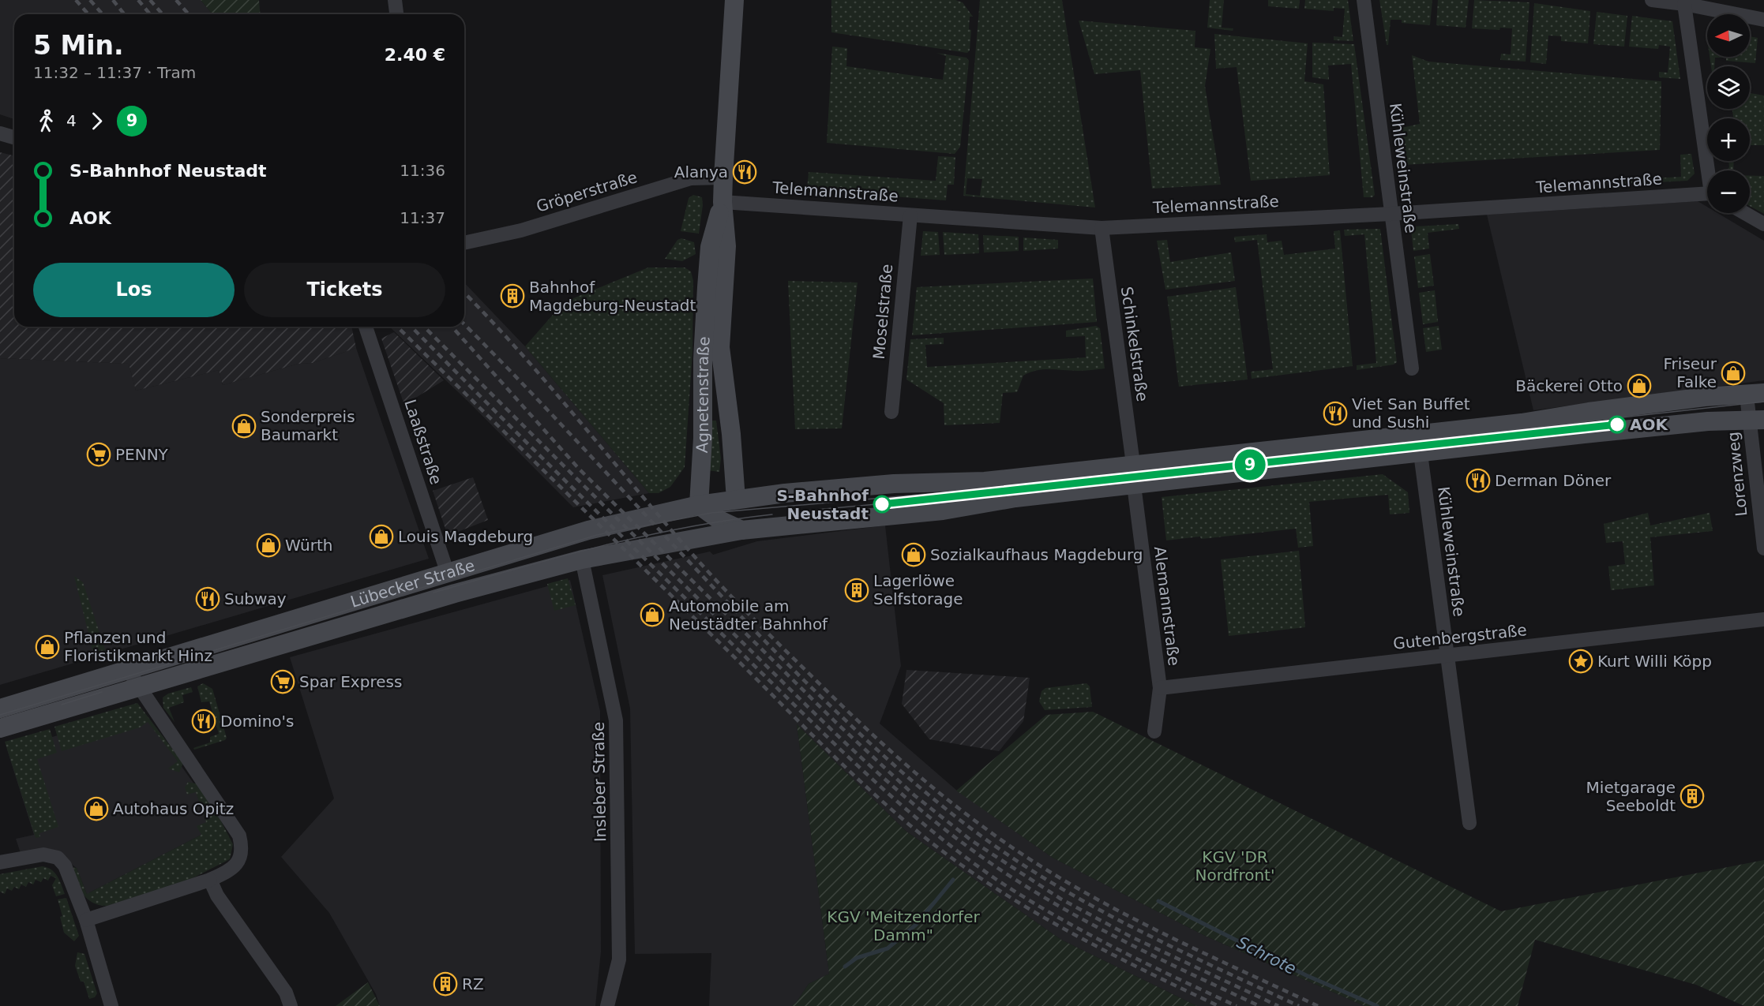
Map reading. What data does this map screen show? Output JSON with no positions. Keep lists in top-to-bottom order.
{
  "streets": {
    "main road": ["Agnetenstraße", "Lübecker Straße"],
    "street": [
      "Kühleweinstraße",
      "Telemannstraße",
      "Gröperstraße",
      "Moselstraße",
      "Schinkelstraße",
      "Laaßstraße",
      "Lorenzweg",
      "Alemannstraße",
      "Gutenbergstraße",
      "Insleber Straße"
    ]
  },
  "crossings": [
    ["Kühleweinstraße", "Telemannstraße"],
    ["Kühleweinstraße", "Lübecker Straße"],
    ["Kühleweinstraße", "Gutenbergstraße"],
    ["Telemannstraße", "Moselstraße"],
    ["Telemannstraße", "Schinkelstraße"],
    ["Telemannstraße", "Agnetenstraße"],
    ["Gröperstraße", "Agnetenstraße"],
    ["Schinkelstraße", "Lübecker Straße"],
    ["Agnetenstraße", "Lübecker Straße"],
    ["Laaßstraße", "Lübecker Straße"],
    ["Lorenzweg", "Lübecker Straße"],
    ["Lübecker Straße", "Alemannstraße"],
    ["Lübecker Straße", "Insleber Straße"],
    ["Alemannstraße", "Gutenbergstraße"]
  ],
  "water": ["Schrote"],
  "parks": ["KGV 'DR Nordfront'", "KGV 'Meitzendorfer Damm\""],
  "places": {
    "restaurant": [
      "Alanya",
      "Viet San Buffet und Sushi",
      "Derman Döner",
      "Subway",
      "Domino's"
    ],
    "building": [
      "Bahnhof Magdeburg-Neustadt",
      "Lagerlöwe Selfstorage",
      "Mietgarage Seeboldt",
      "RZ"
    ],
    "shop": [
      "Friseur Falke",
      "Bäckerei Otto",
      "Sonderpreis Baumarkt",
      "Louis Magdeburg",
      "Würth",
      "Sozialkaufhaus Magdeburg",
      "Automobile am Neustädter Bahnhof",
      "Pflanzen und Floristikmarkt Hinz",
      "Autohaus Opitz"
    ],
    "other": ["AOK", "S-Bahnhof Neustadt"],
    "supermarket": ["PENNY", "Spar Express"],
    "place": ["Kurt Willi Köpp"]
  },
  "lines": ["tram line 9"],
  "north": "left",
  "page": {
    "on_map": "9",
    "map_buttons": ["+", "−"],
    "heading": ["5 Min.", "11:32 – 11:37 · Tram", "2.40 €"],
    "legs": ["4", "9"],
    "list": [
      {
        "name": "S-Bahnhof Neustadt",
        "value": "11:36"
      },
      {
        "name": "AOK",
        "value": "11:37"
      }
    ],
    "buttons": ["Los", "Tickets"]
  }
}
